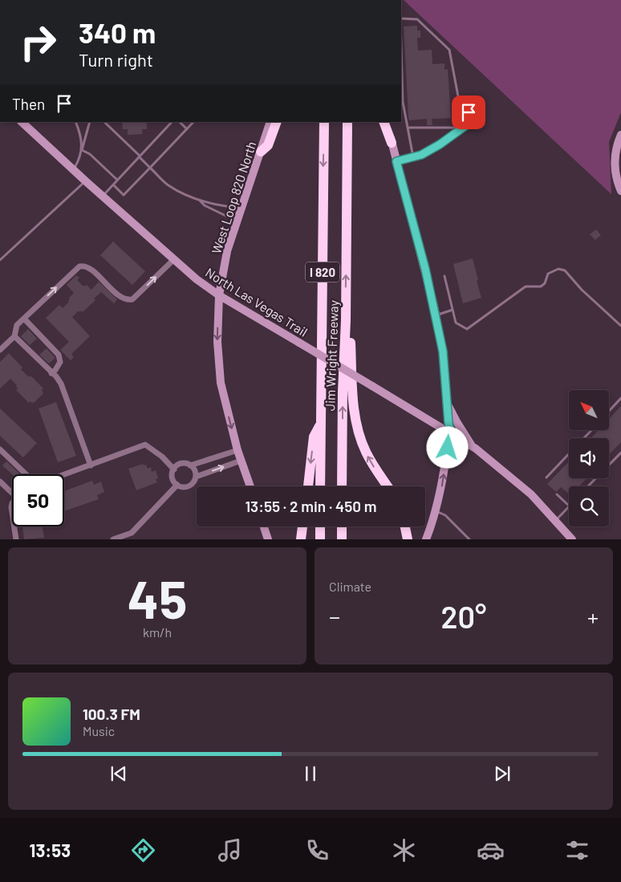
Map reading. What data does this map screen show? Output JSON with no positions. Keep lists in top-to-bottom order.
{
  "streets": {
    "highway": ["I 820", "Jim Wright Freeway"],
    "main road": ["West Loop 820 North", "North Las Vegas Trail"]
  },
  "crossings": [
    ["West Loop 820 North", "North Las Vegas Trail"]
  ],
  "one_way": ["West Loop 820 North"],
  "north": "top left",
  "page": {
    "turn": ["340 m", "Turn right"],
    "then": "Then",
    "limit": "50",
    "trip": "13:55 · 2 min · 450 m",
    "tile": [
      ["45", "km/h"],
      "Climate"
    ],
    "heat": ["−", "20°", "+"],
    "song": ["100.3 FM", "Music"],
    "tabs": "13:53"
  }
}
